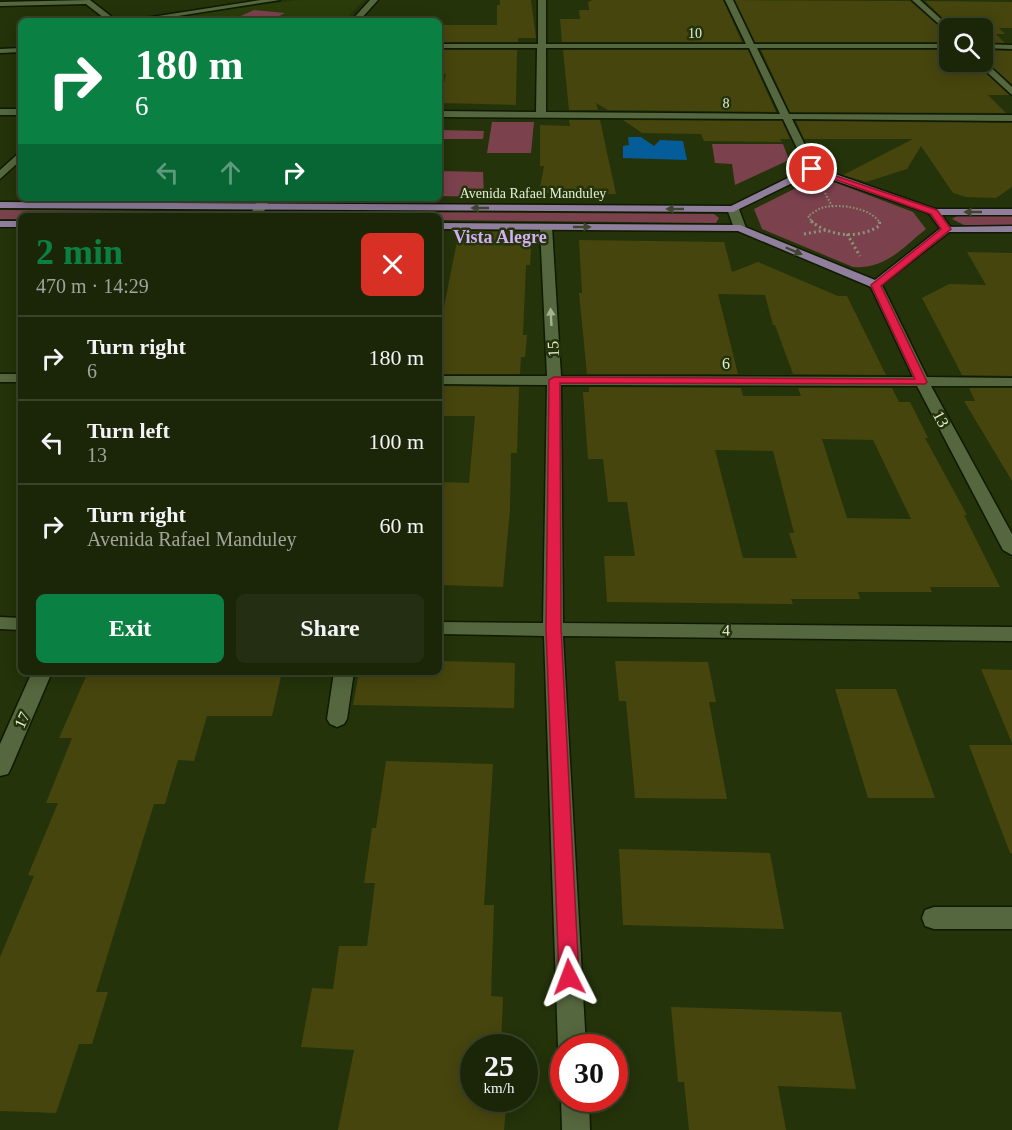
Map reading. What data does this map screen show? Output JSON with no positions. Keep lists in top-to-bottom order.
{
  "streets": {
    "main road": ["Avenida Rafael Manduley"],
    "street": [
      "10",
      "8",
      "15",
      "6",
      "13",
      "4",
      "17"
    ]
  },
  "crossings": [
    ["15", "6"],
    ["15", "4"],
    ["6", "13"]
  ],
  "districts": ["Vista Alegre"],
  "page": {
    "turn": ["180 m", "6"],
    "heading": ["2 min", "470 m · 14:29"],
    "list": [
      {
        "name": "Turn right",
        "note": "6",
        "value": "180 m"
      },
      {
        "name": "Turn left",
        "note": "13",
        "value": "100 m"
      },
      {
        "name": "Turn right",
        "note": "Avenida Rafael Manduley",
        "value": "60 m"
      }
    ],
    "buttons": ["Exit", "Share"],
    "speed": "25 km/h",
    "limit": "30"
  }
}
